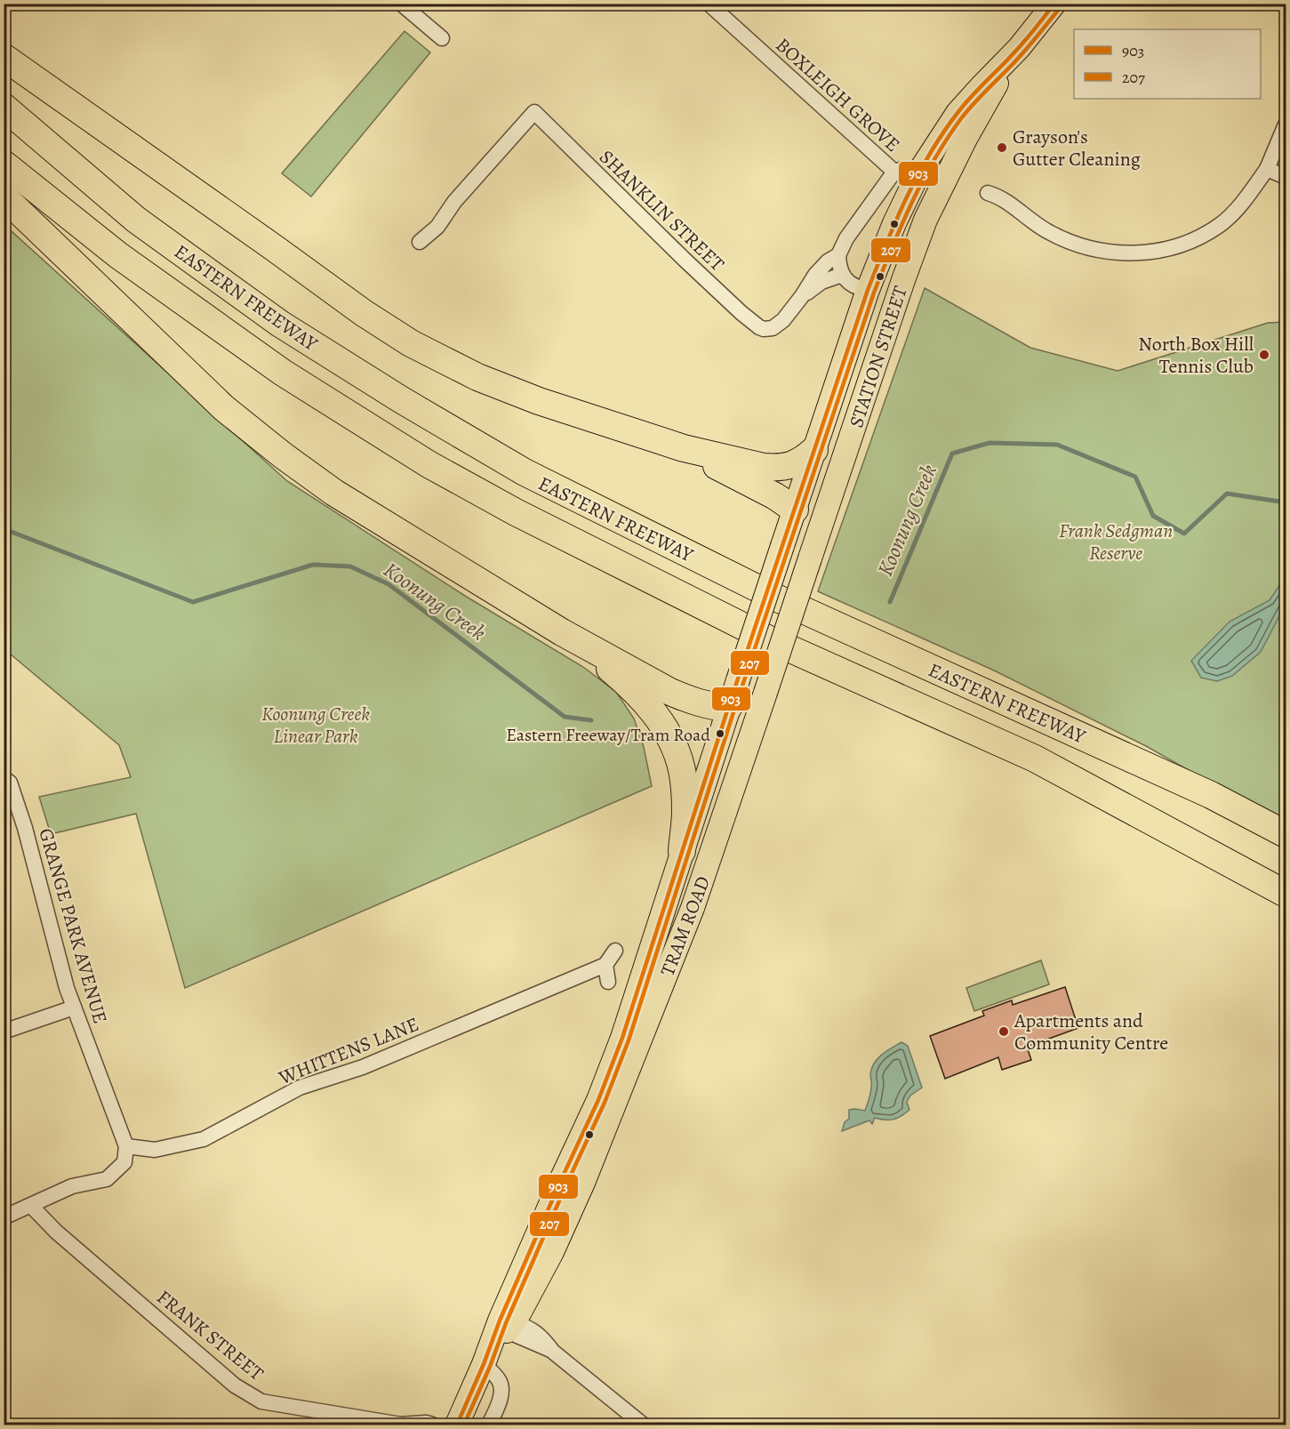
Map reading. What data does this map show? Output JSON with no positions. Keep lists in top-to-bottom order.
{
  "streets": {
    "highway": ["EASTERN FREEWAY"],
    "main road": ["STATION STREET", "TRAM ROAD"],
    "street": [
      "BOXLEIGH GROVE",
      "SHANKLIN STREET",
      "GRANGE PARK AVENUE",
      "WHITTENS LANE",
      "FRANK STREET"
    ]
  },
  "crossings": [
    ["STATION STREET", "TRAM ROAD"],
    ["GRANGE PARK AVENUE", "WHITTENS LANE"]
  ],
  "water": ["Koonung Creek"],
  "parks": ["Frank Sedgman Reserve", "Koonung Creek Linear Park"],
  "places": [
    "Grayson's Gutter Cleaning",
    "North Box Hill Tennis Club",
    "Eastern Freeway/Tram Road",
    "Apartments and Community Centre"
  ],
  "lines": ["transit line 903", "transit line 207"],
  "legend": ["903", "207"]
}
